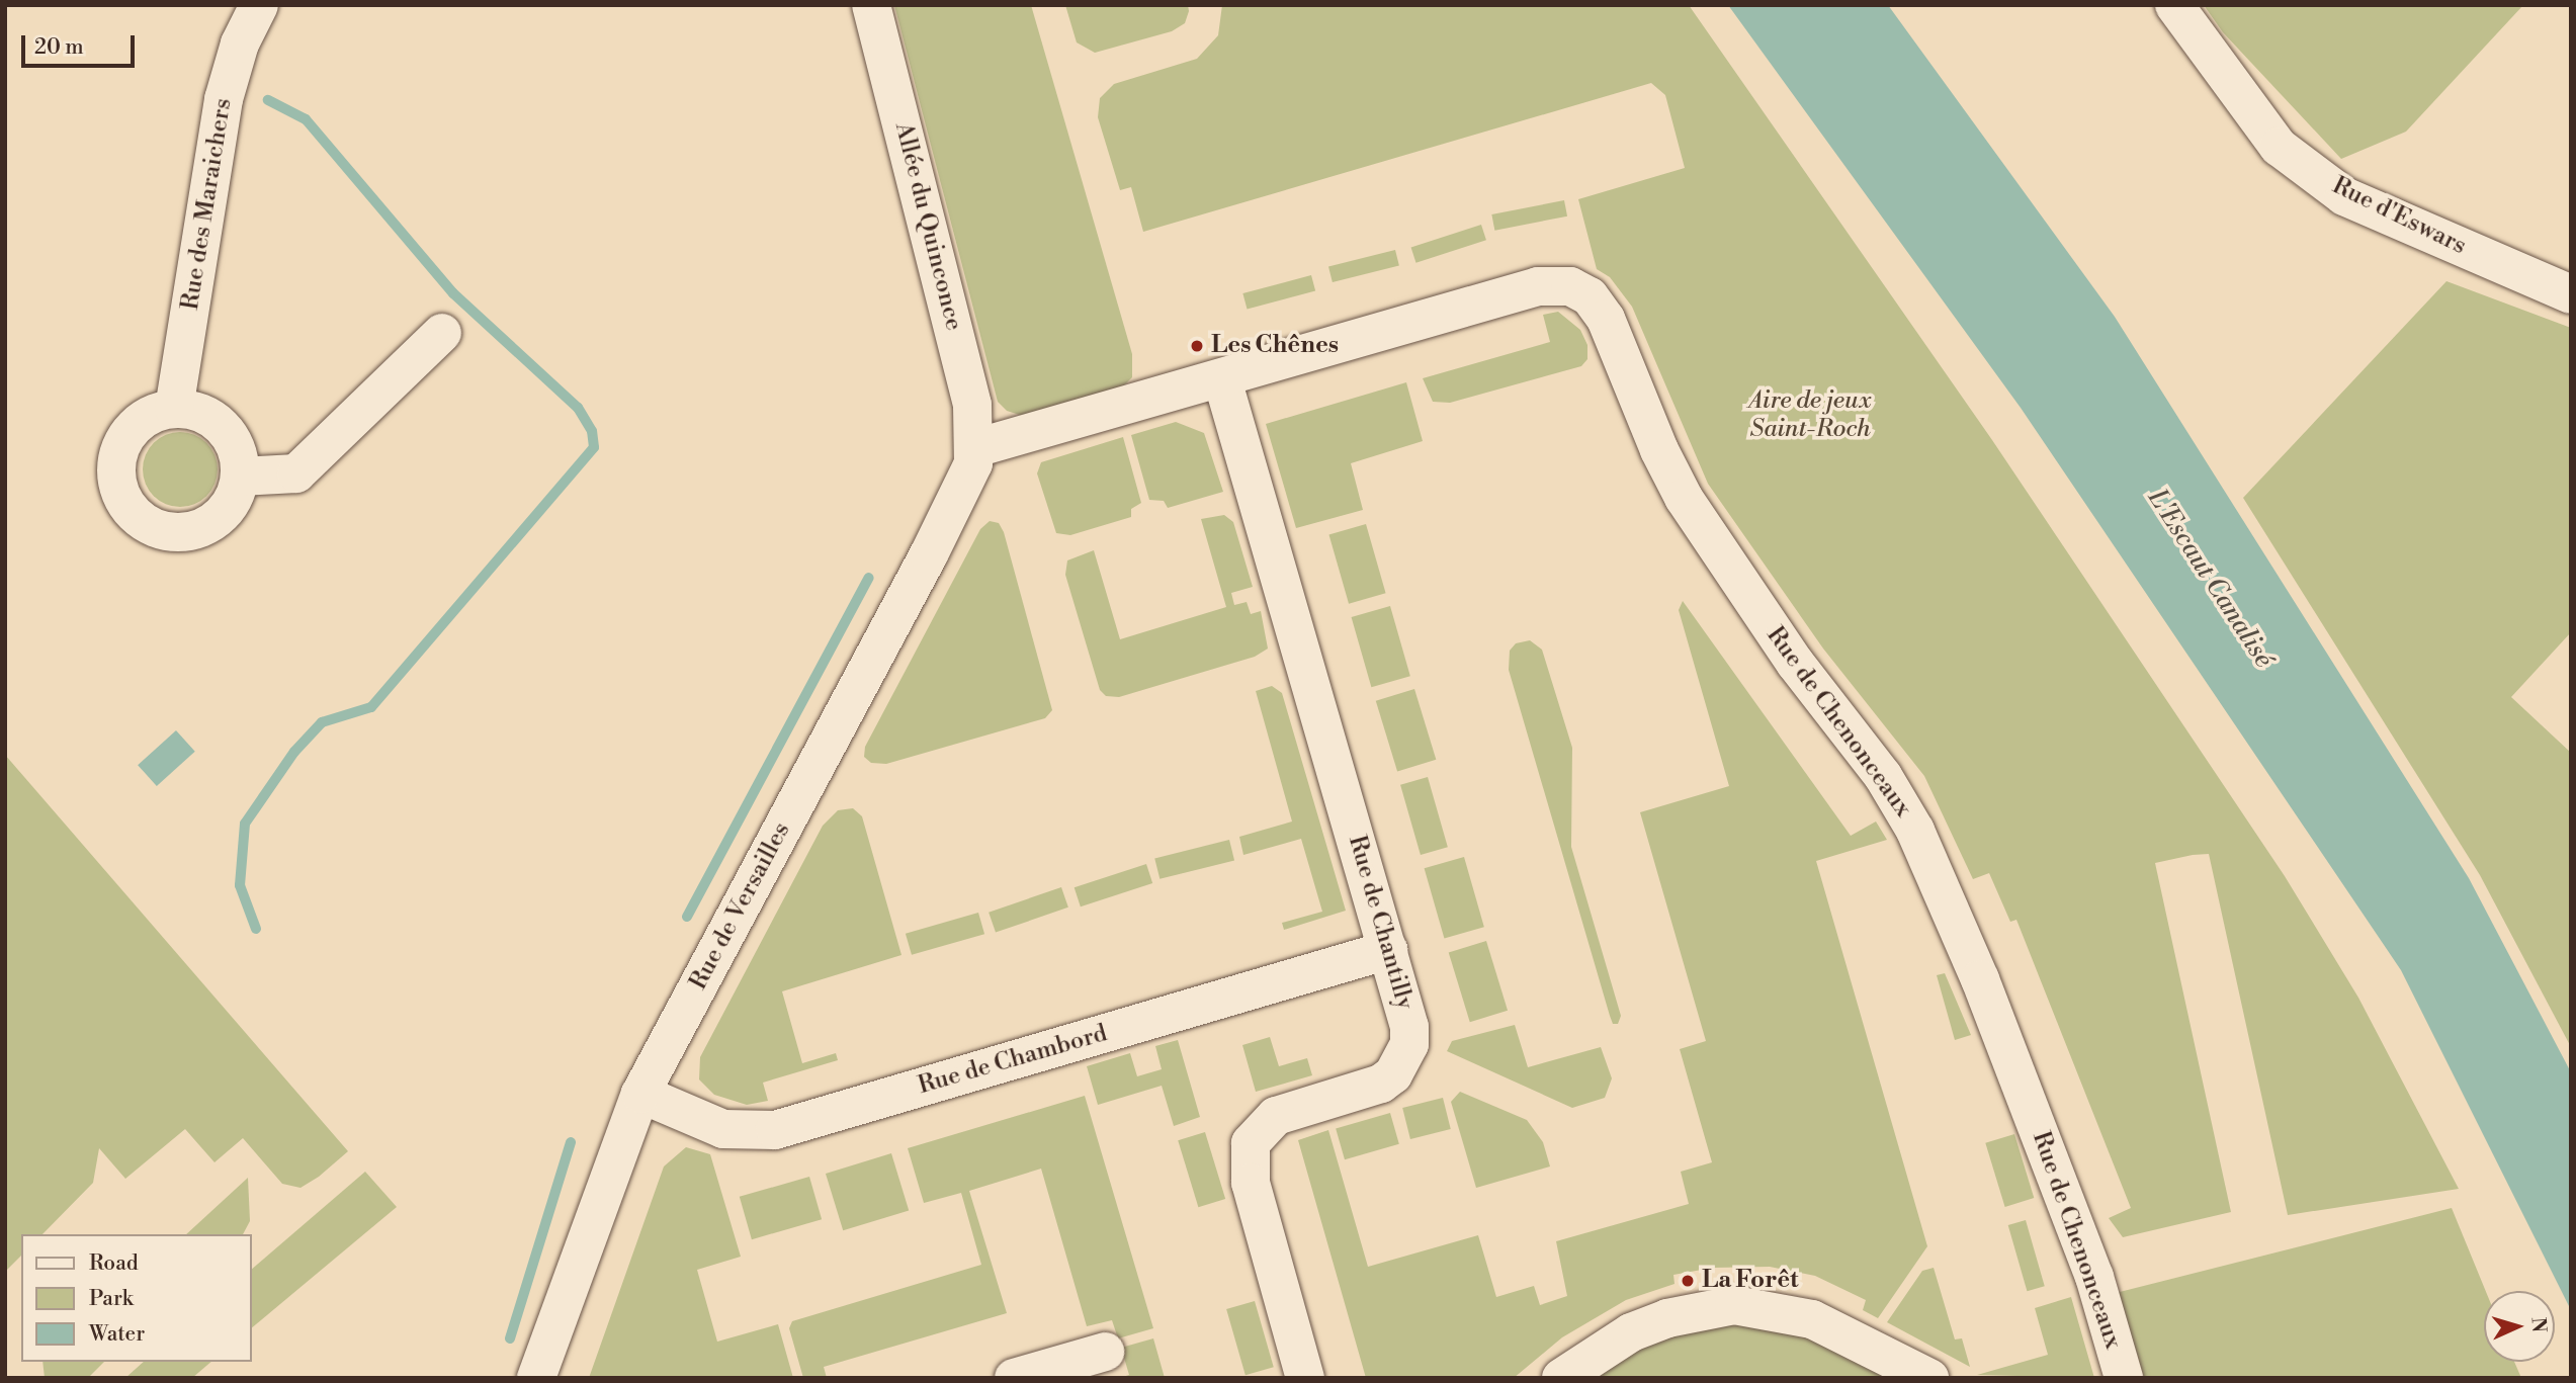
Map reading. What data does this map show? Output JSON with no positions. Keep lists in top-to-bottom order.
{
  "streets": {
    "street": [
      "Rue des Maraichers",
      "Rue d'Eswars",
      "Allée du Quinconce",
      "Rue de Chenonceaux",
      "Rue de Versailles",
      "Rue de Chantilly",
      "Rue de Chambord"
    ]
  },
  "crossings": [
    ["Allée du Quinconce", "Rue de Versailles"],
    ["Rue de Chenonceaux", "Rue de Chantilly"],
    ["Rue de Versailles", "Rue de Chambord"],
    ["Rue de Chantilly", "Rue de Chambord"]
  ],
  "water": ["L'Escaut Canalisé"],
  "parks": ["Aire de jeux Saint-Roch"],
  "places": ["Les Chênes", "La Forêt"],
  "legend": ["Road", "Park", "Water"],
  "scale_bar": "20 m",
  "north": "right"
}
